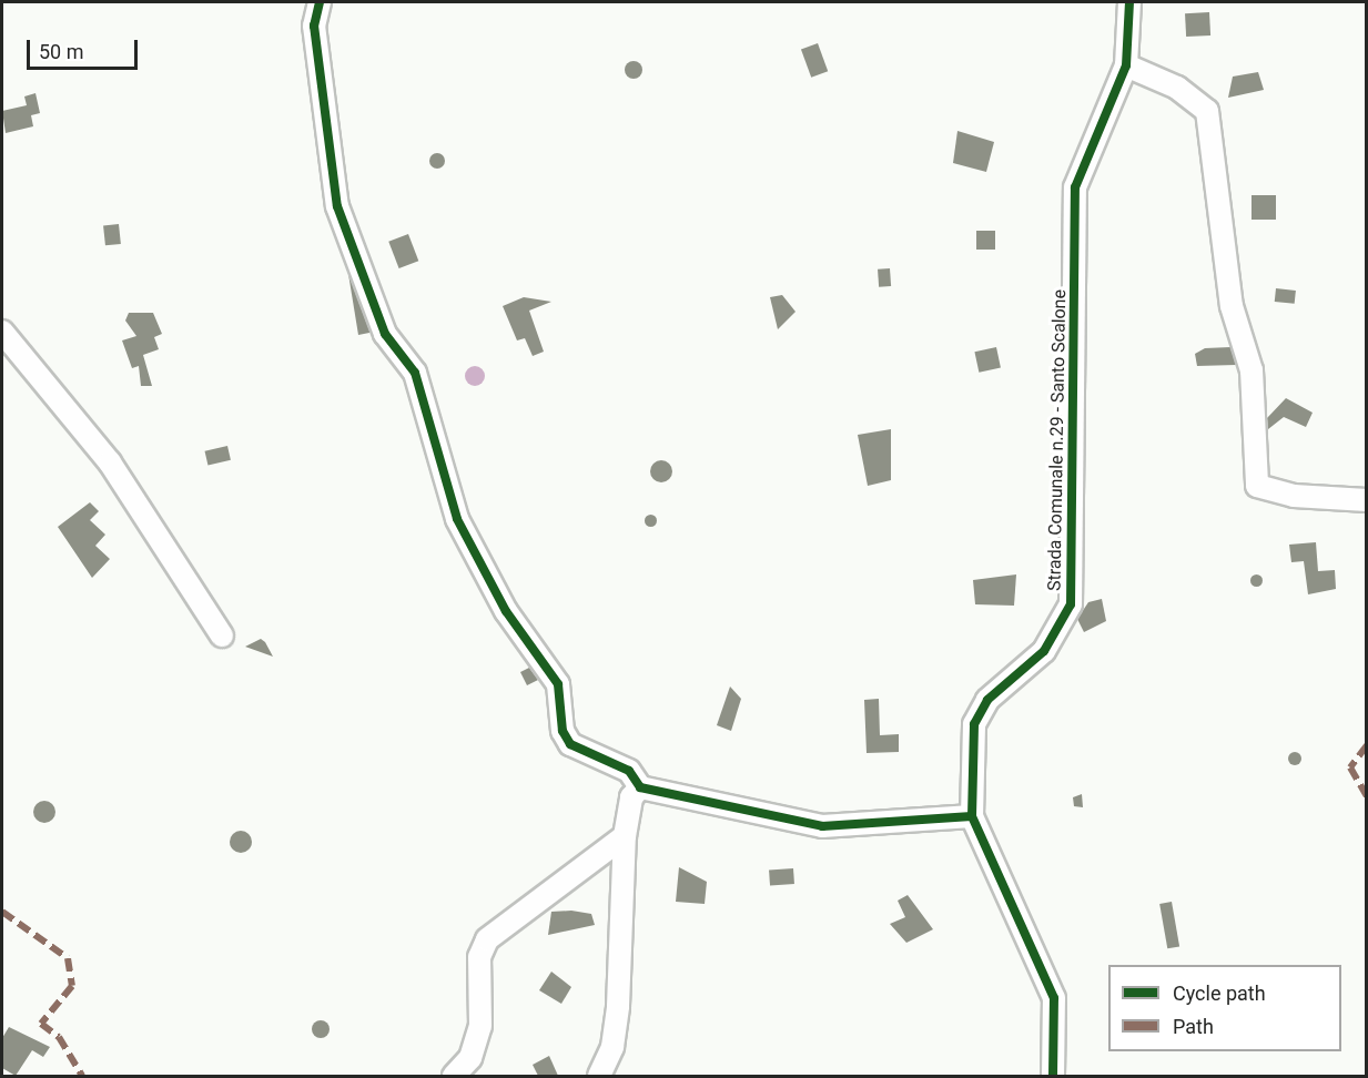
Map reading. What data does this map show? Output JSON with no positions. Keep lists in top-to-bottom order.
{
  "streets": {
    "street": ["Strada Comunale n.29 - Santo Scalone"]
  },
  "legend": ["Cycle path", "Path"],
  "scale_bar": "50 m"
}
